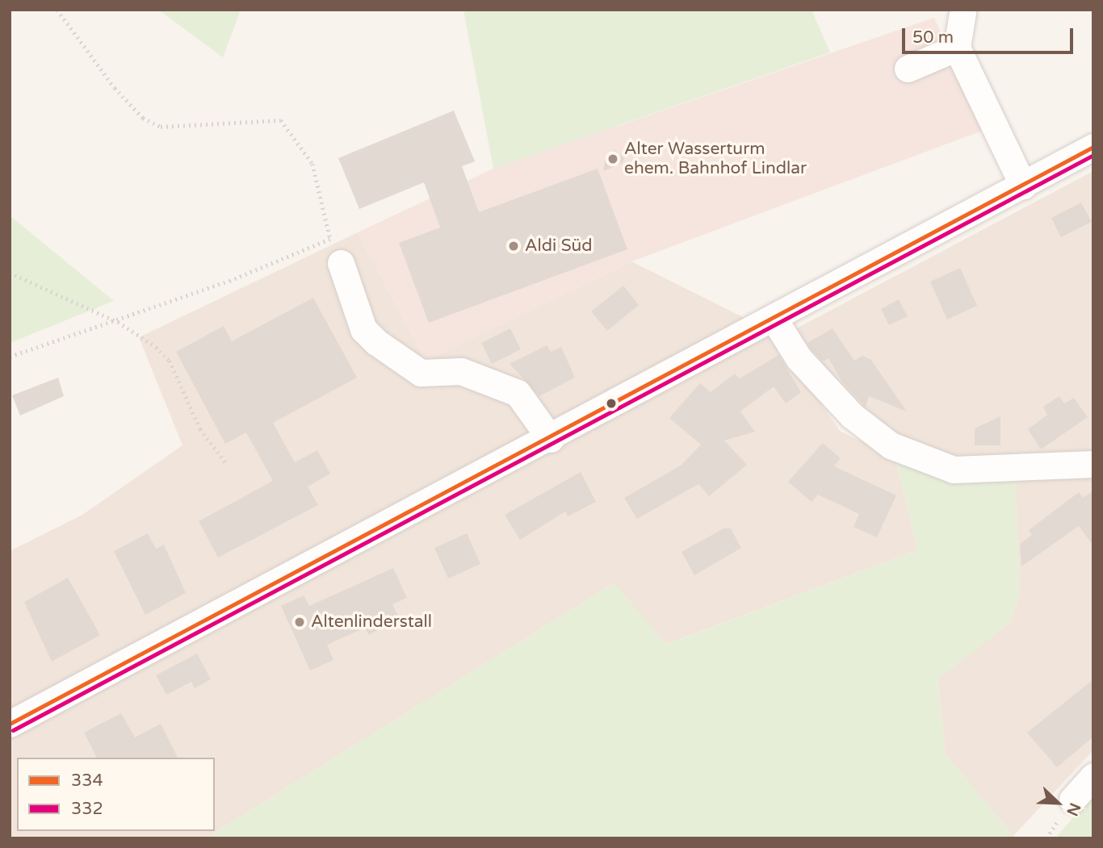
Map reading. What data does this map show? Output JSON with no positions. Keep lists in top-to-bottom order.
{
  "places": ["Alter Wasserturm ehem. Bahnhof Lindlar", "Aldi Süd", "Altenlinderstall"],
  "lines": ["transit line 334", "transit line 332"],
  "legend": ["334", "332"],
  "scale_bar": "50 m",
  "north": "bottom right"
}
